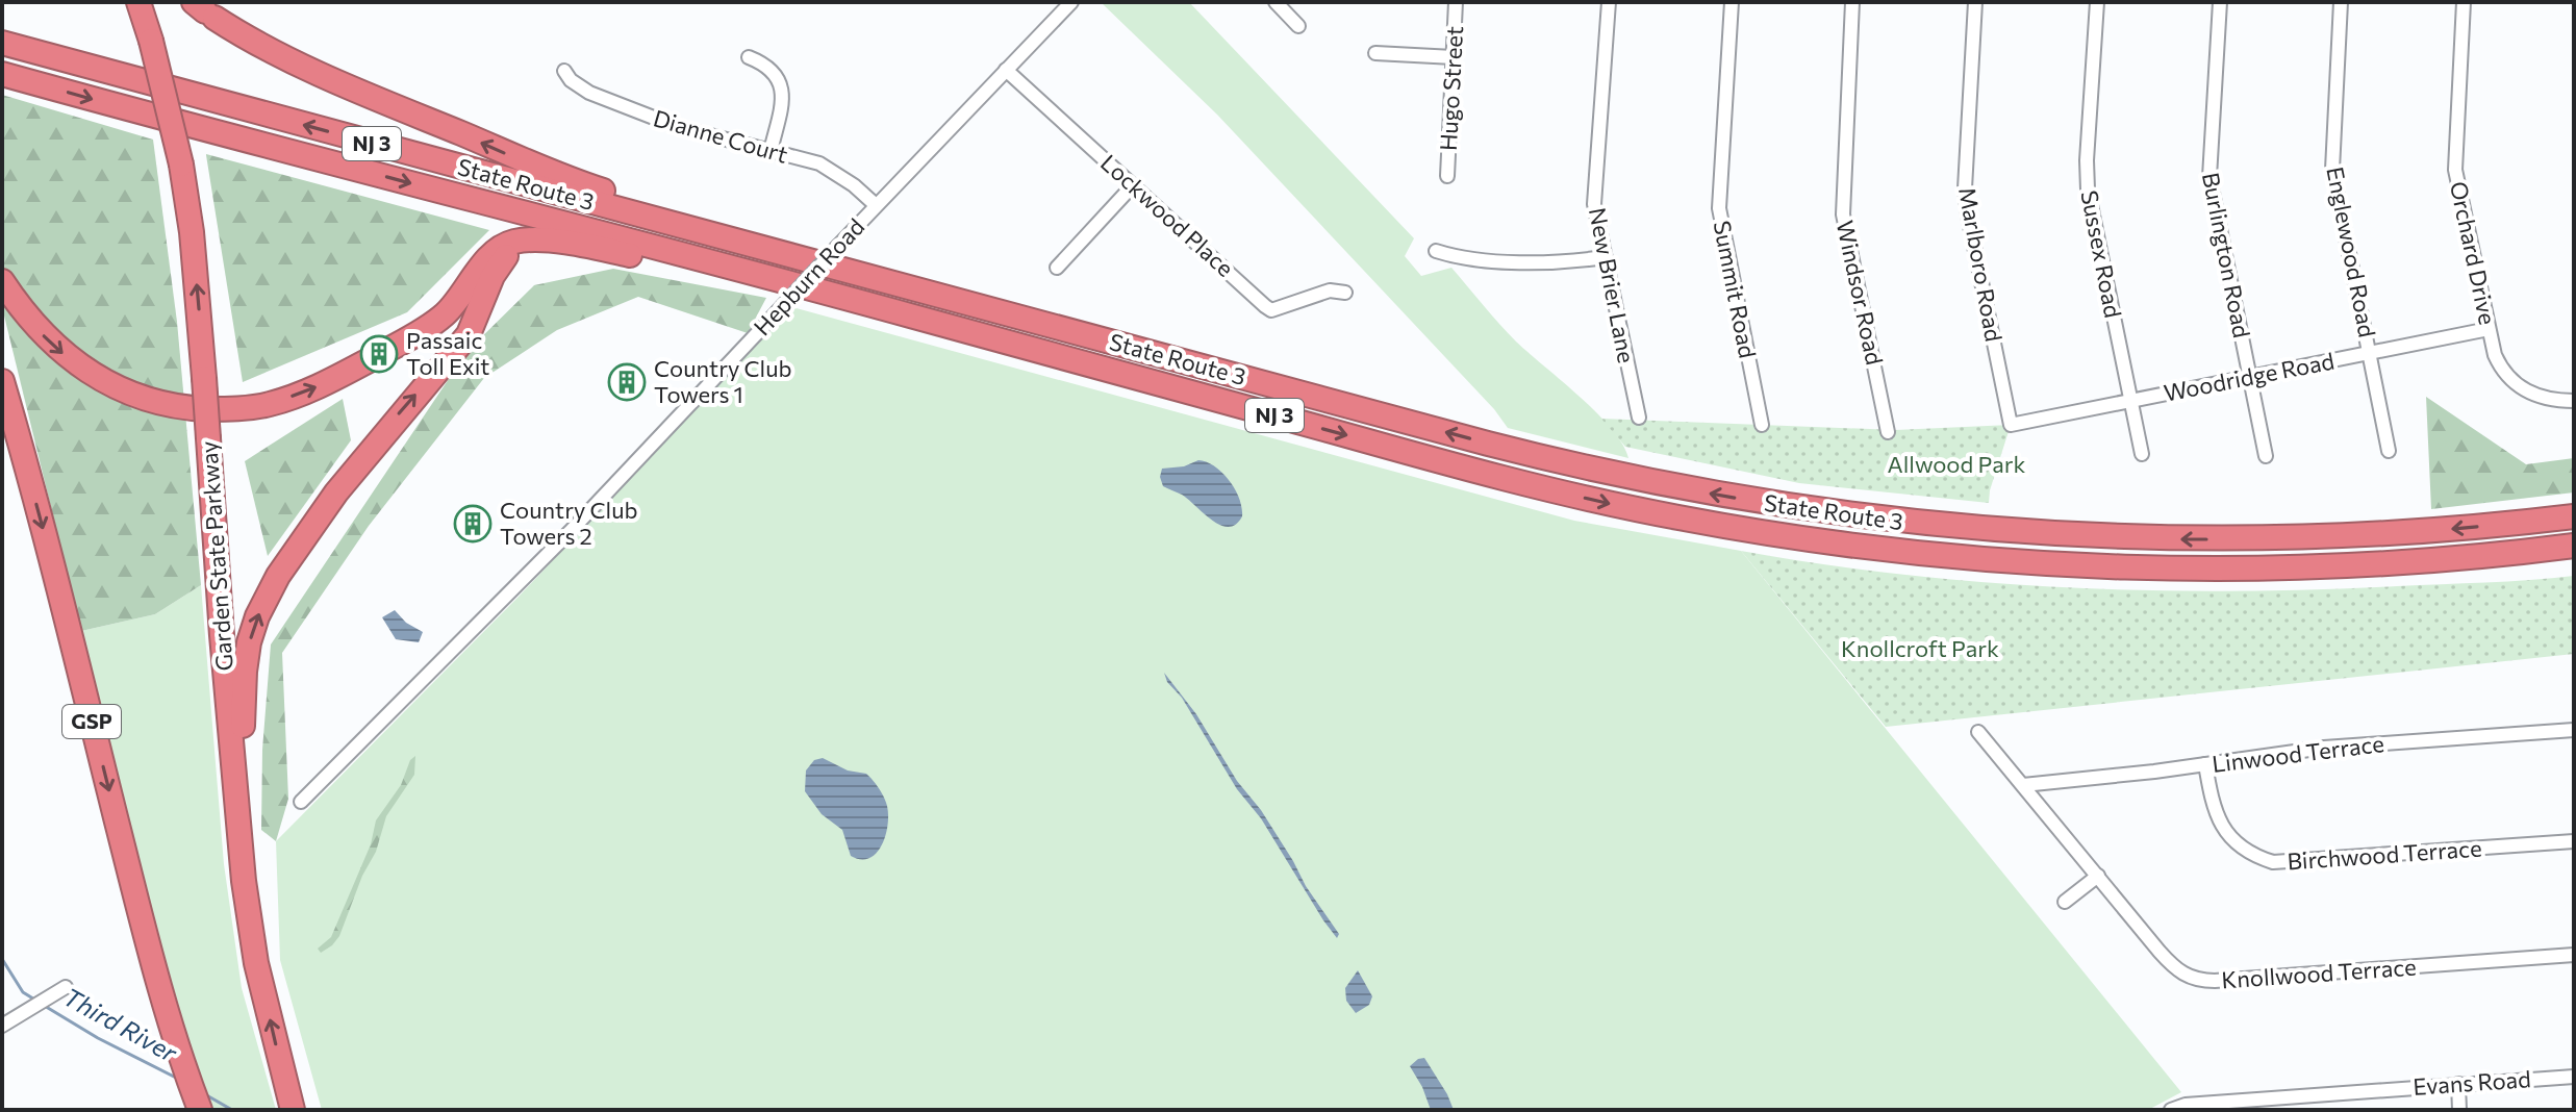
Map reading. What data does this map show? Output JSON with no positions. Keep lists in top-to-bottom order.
{
  "streets": {
    "highway": [
      "NJ 3",
      "State Route 3",
      "Garden State Parkway",
      "GSP"
    ],
    "street": [
      "Hugo Street",
      "Dianne Court",
      "Lockwood Place",
      "Englewood Road",
      "Orchard Drive",
      "Sussex Road",
      "Burlington Road",
      "Marlboro Road",
      "Hepburn Road",
      "New Brier Lane",
      "Summit Road",
      "Windsor Road",
      "Woodridge Road",
      "Linwood Terrace",
      "Birchwood Terrace",
      "Knollwood Terrace",
      "Evans Road"
    ]
  },
  "crossings": [
    ["Dianne Court", "Hepburn Road"],
    ["Lockwood Place", "Hepburn Road"],
    ["Englewood Road", "Woodridge Road"],
    ["Orchard Drive", "Woodridge Road"],
    ["Sussex Road", "Woodridge Road"],
    ["Burlington Road", "Woodridge Road"],
    ["Marlboro Road", "Woodridge Road"],
    ["Linwood Terrace", "Birchwood Terrace"],
    ["Linwood Terrace", "Knollwood Terrace"]
  ],
  "water": ["Third River"],
  "parks": ["Allwood Park", "Knollcroft Park"],
  "places": {
    "building": ["Passaic Toll Exit", "Country Club Towers 1", "Country Club Towers 2"]
  }
}
